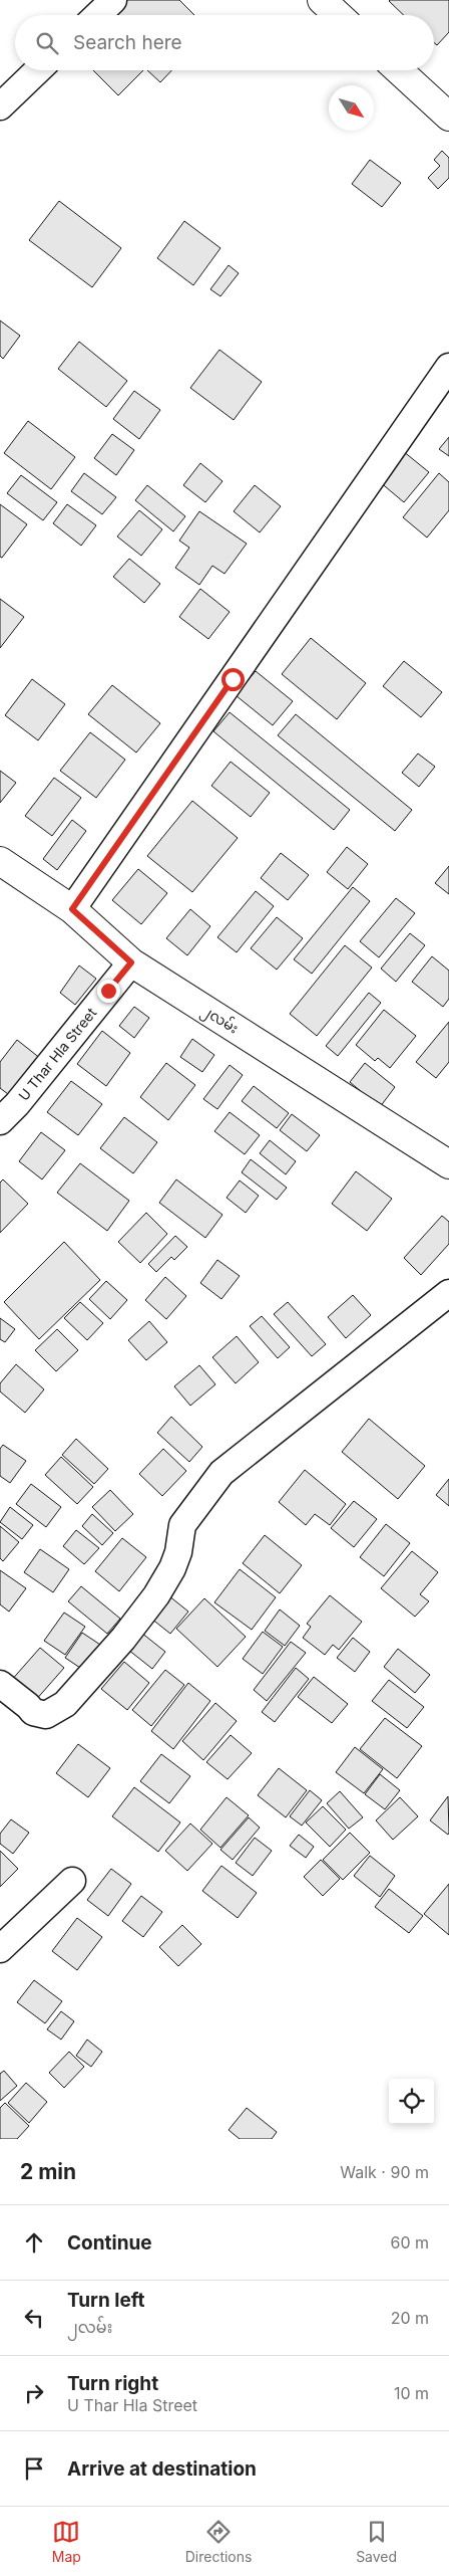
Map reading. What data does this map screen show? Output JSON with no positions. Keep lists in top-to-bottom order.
{
  "streets": {
    "street": ["၂လမ်း", "U Thar Hla Street"]
  },
  "crossings": [
    ["၂လမ်း", "U Thar Hla Street"]
  ],
  "north": "bottom right",
  "page": {
    "search": "Search here",
    "heading": ["2 min", "Walk · 90 m"],
    "list": [
      ["Continue", "60 m"],
      ["Turn left", "၂လမ်း", "20 m"],
      ["Turn right", "U Thar Hla Street", "10 m"],
      "Arrive at destination"
    ],
    "nav": ["Map", "Directions", "Saved"]
  }
}
